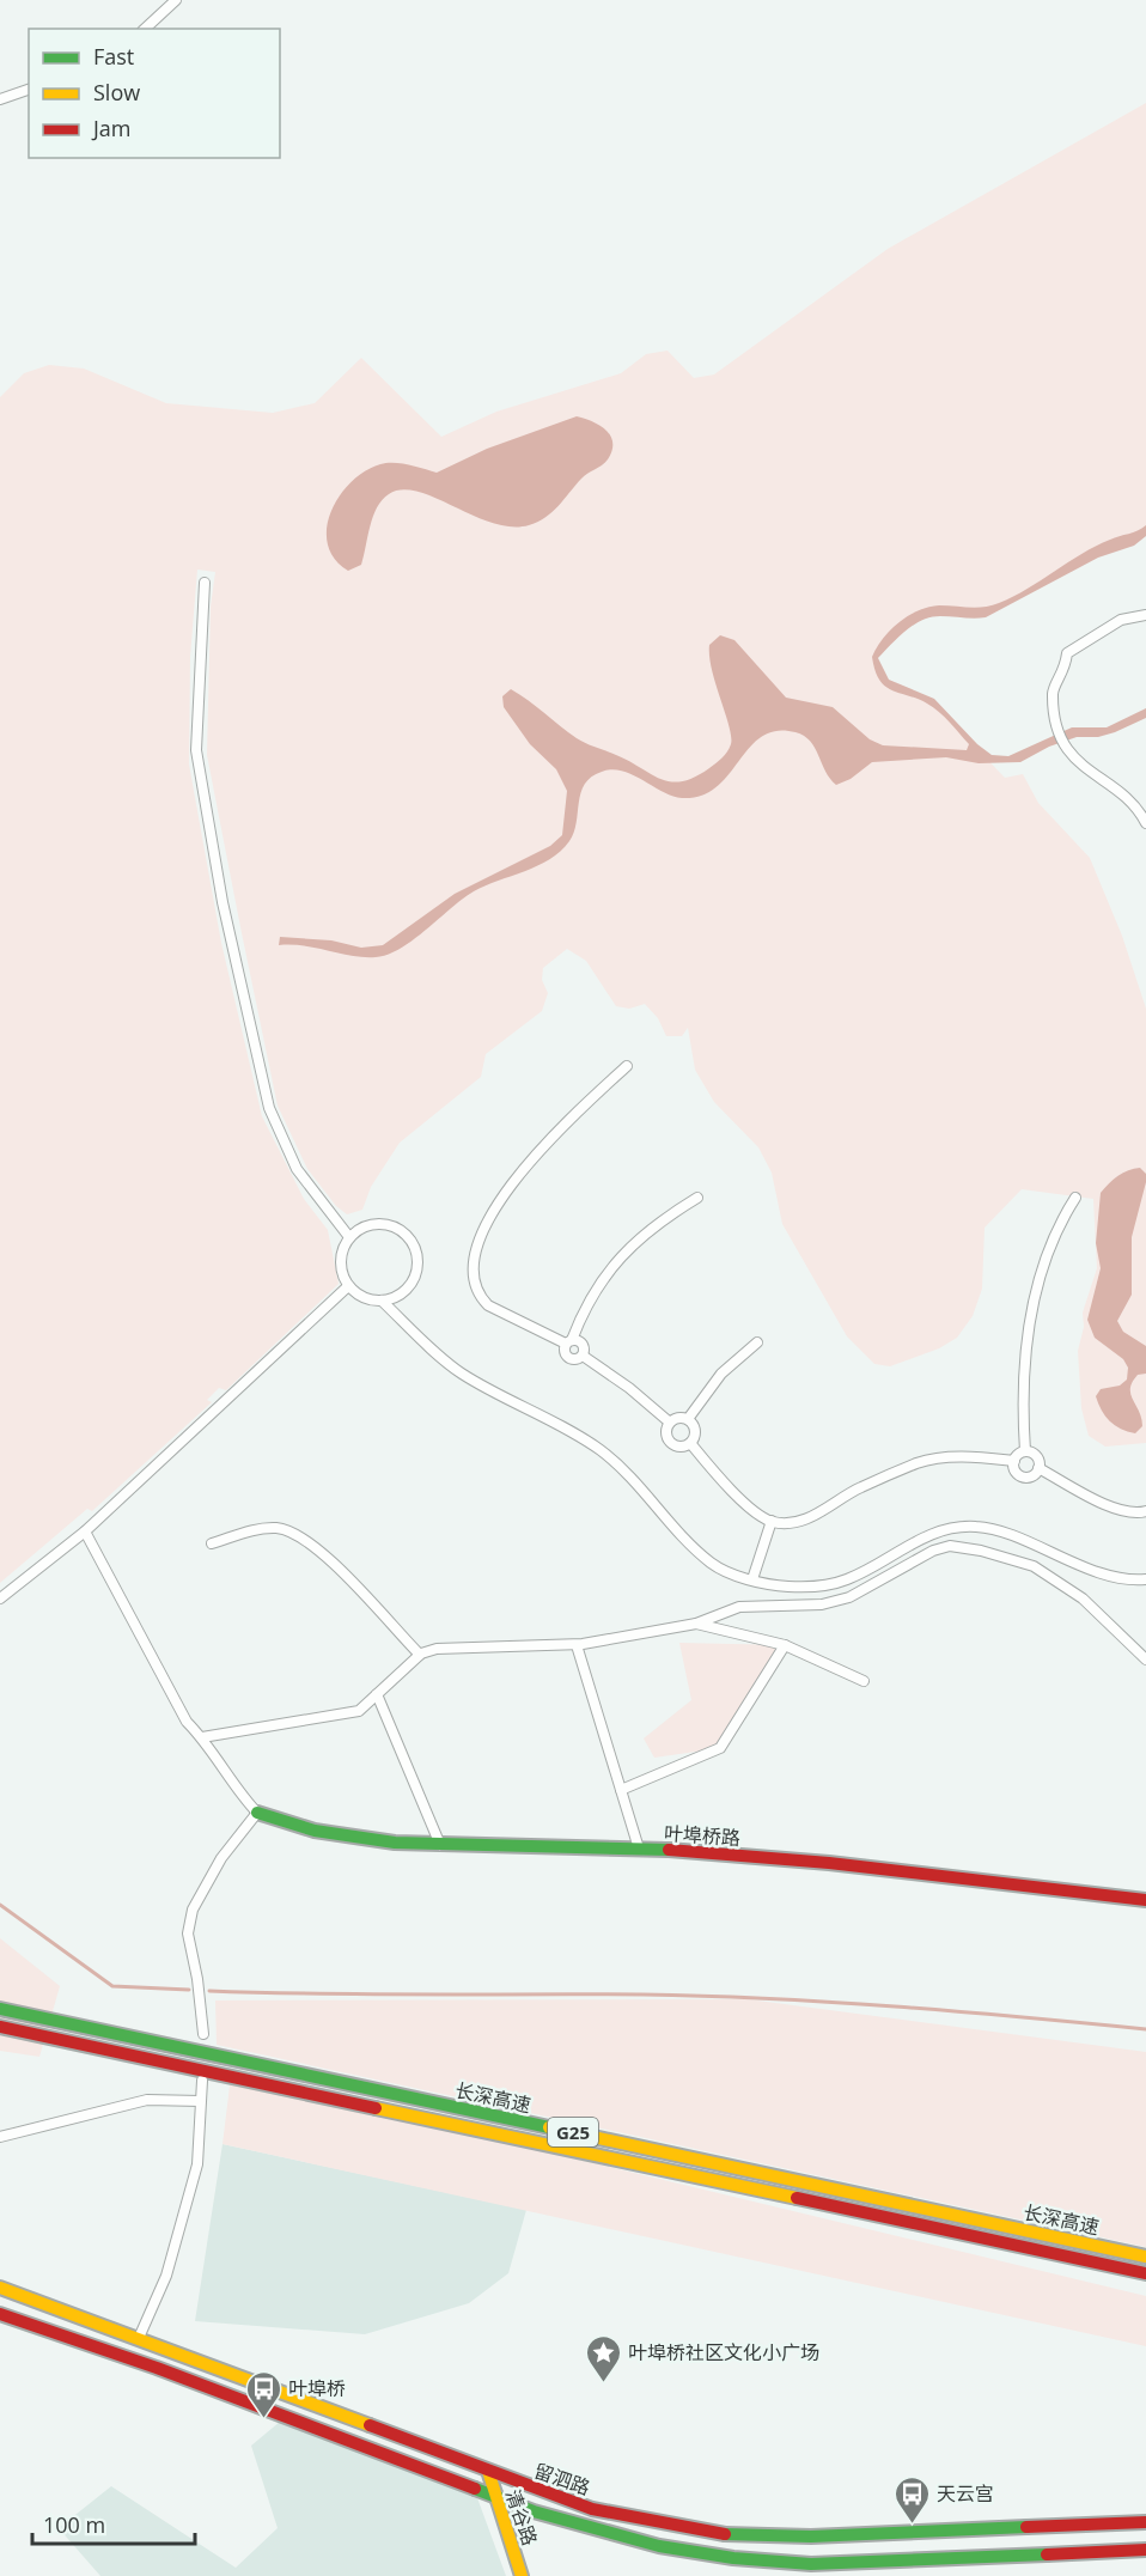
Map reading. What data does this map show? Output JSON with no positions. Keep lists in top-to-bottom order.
{
  "streets": {
    "main road": [
      "叶埠桥路",
      "长深高速",
      "G25",
      "留泗路",
      "清谷路"
    ]
  },
  "crossings": [
    ["留泗路", "清谷路"]
  ],
  "places": {
    "place": ["叶埠桥社区文化小广场"],
    "bus stop": ["叶埠桥", "天云宫"]
  },
  "legend": ["Fast", "Slow", "Jam"],
  "scale_bar": "100 m"
}
